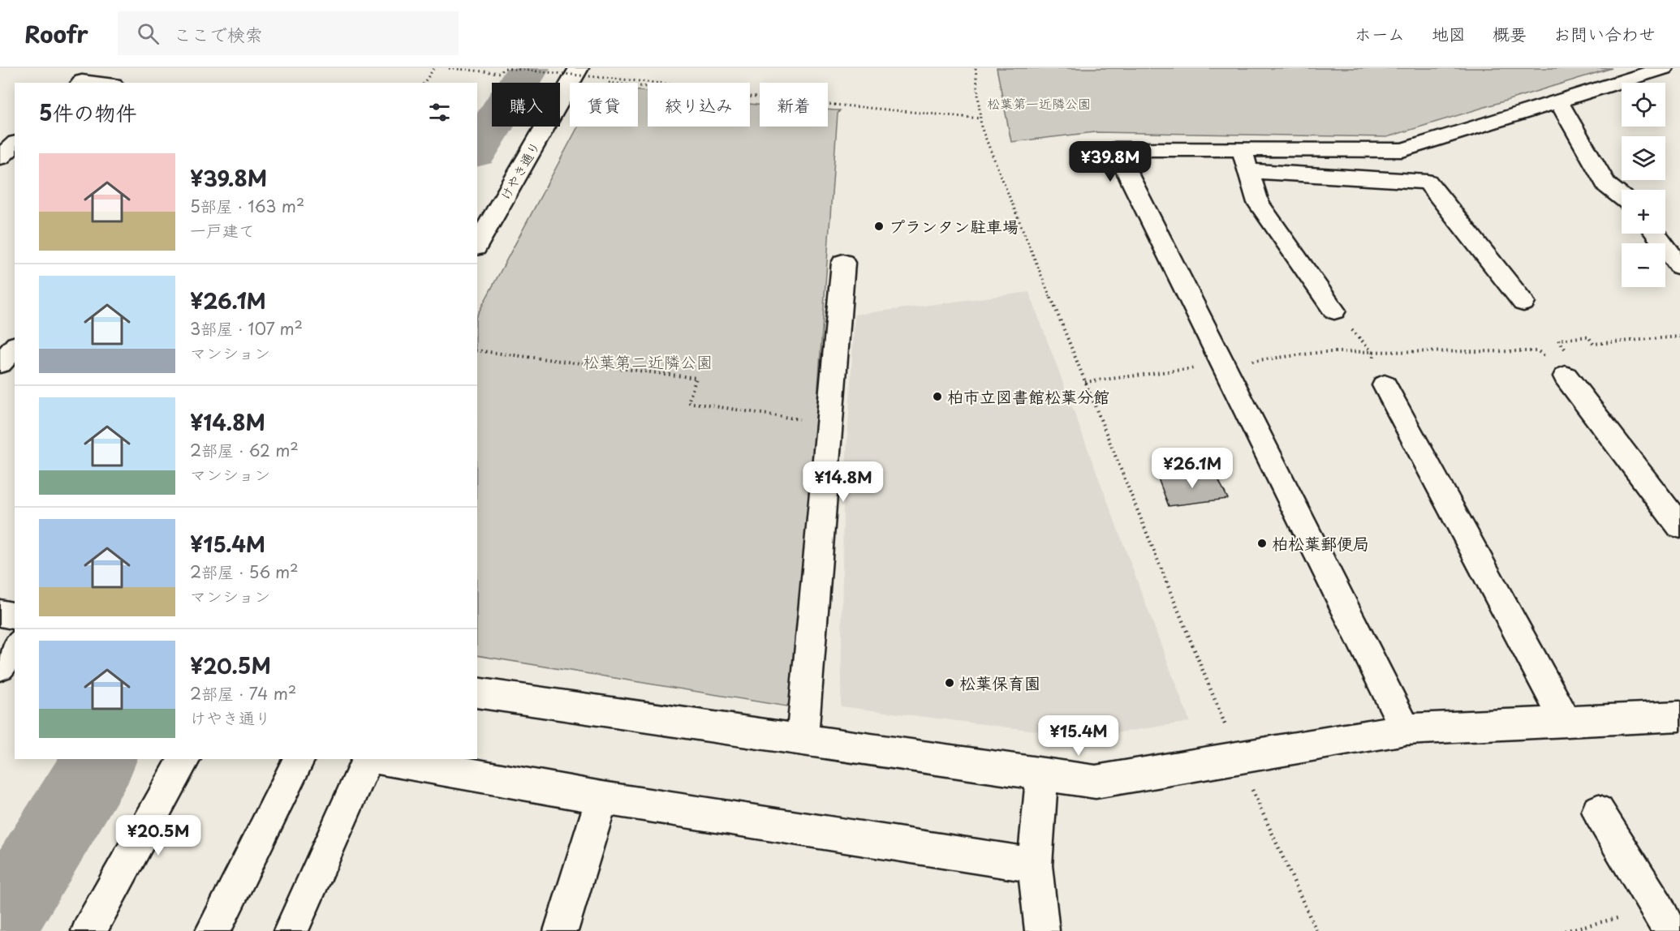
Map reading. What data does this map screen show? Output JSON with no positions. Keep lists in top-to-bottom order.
{
  "streets": {
    "street": ["けやき通り"]
  },
  "parks": ["松葉第一近隣公園", "松葉第二近隣公園"],
  "places": [
    "プランタン駐車場",
    "柏市立図書館松葉分館",
    "柏松葉郵便局",
    "松葉保育園"
  ],
  "page": {
    "header": "Roofr",
    "search": "ここで検索",
    "nav": [
      "ホーム",
      "地図",
      "概要",
      "お問い合わせ"
    ],
    "map_buttons": ["+", "−"],
    "chip": [
      "購入",
      "賃貸",
      "絞り込み",
      "新着"
    ],
    "heading": "5件の物件",
    "price": [
      "¥39.8M",
      "¥26.1M",
      "¥14.8M",
      "¥15.4M",
      "¥20.5M"
    ],
    "list": [
      {
        "name": "¥39.8M",
        "note": "5部屋 · 163 m² · 一戸建て"
      },
      {
        "name": "¥26.1M",
        "note": "3部屋 · 107 m² · マンション"
      },
      {
        "name": "¥14.8M",
        "note": "2部屋 · 62 m² · マンション"
      },
      {
        "name": "¥15.4M",
        "note": "2部屋 · 56 m² · マンション"
      },
      {
        "name": "¥20.5M",
        "note": "2部屋 · 74 m² · けやき通り"
      }
    ]
  }
}
